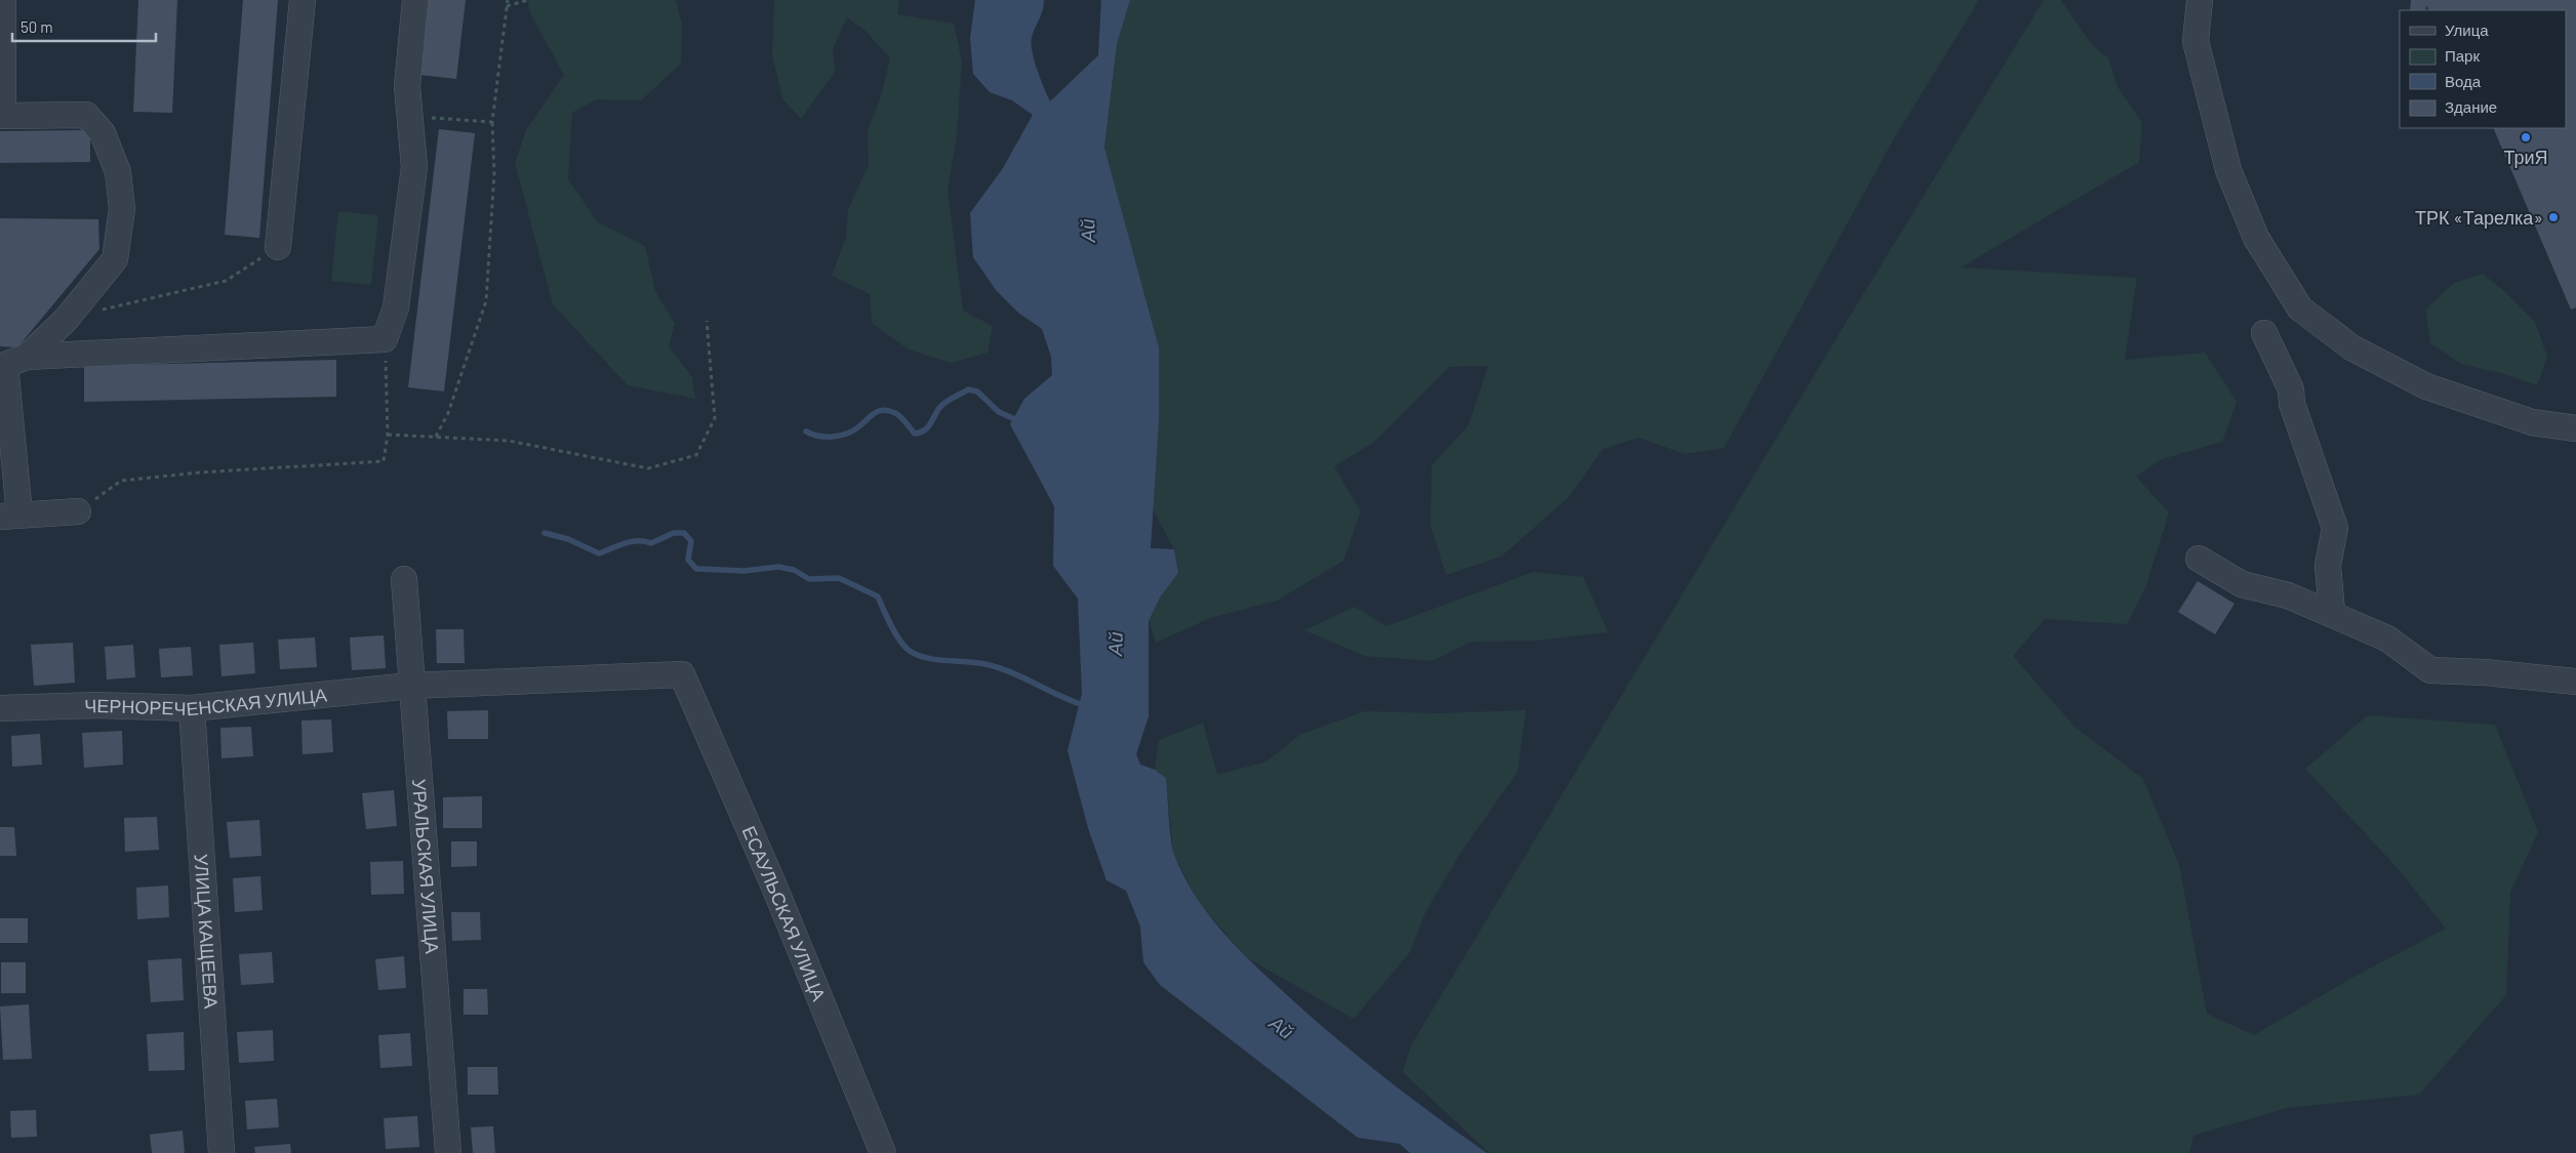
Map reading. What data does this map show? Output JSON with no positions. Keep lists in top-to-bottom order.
{
  "streets": {
    "street": [
      "ЧЕРНОРЕЧЕНСКАЯ УЛИЦА",
      "УРАЛЬСКАЯ УЛИЦА",
      "ЕСАУЛЬСКАЯ УЛИЦА",
      "УЛИЦА КАЩЕЕВА"
    ]
  },
  "crossings": [
    ["ЧЕРНОРЕЧЕНСКАЯ УЛИЦА", "УРАЛЬСКАЯ УЛИЦА"],
    ["ЧЕРНОРЕЧЕНСКАЯ УЛИЦА", "ЕСАУЛЬСКАЯ УЛИЦА"],
    ["ЧЕРНОРЕЧЕНСКАЯ УЛИЦА", "УЛИЦА КАЩЕЕВА"]
  ],
  "water": ["Ай"],
  "places": ["ТриЯ", "ТРК «Тарелка»"],
  "legend": [
    "Улица",
    "Парк",
    "Вода",
    "Здание"
  ],
  "scale_bar": "50 m"
}
